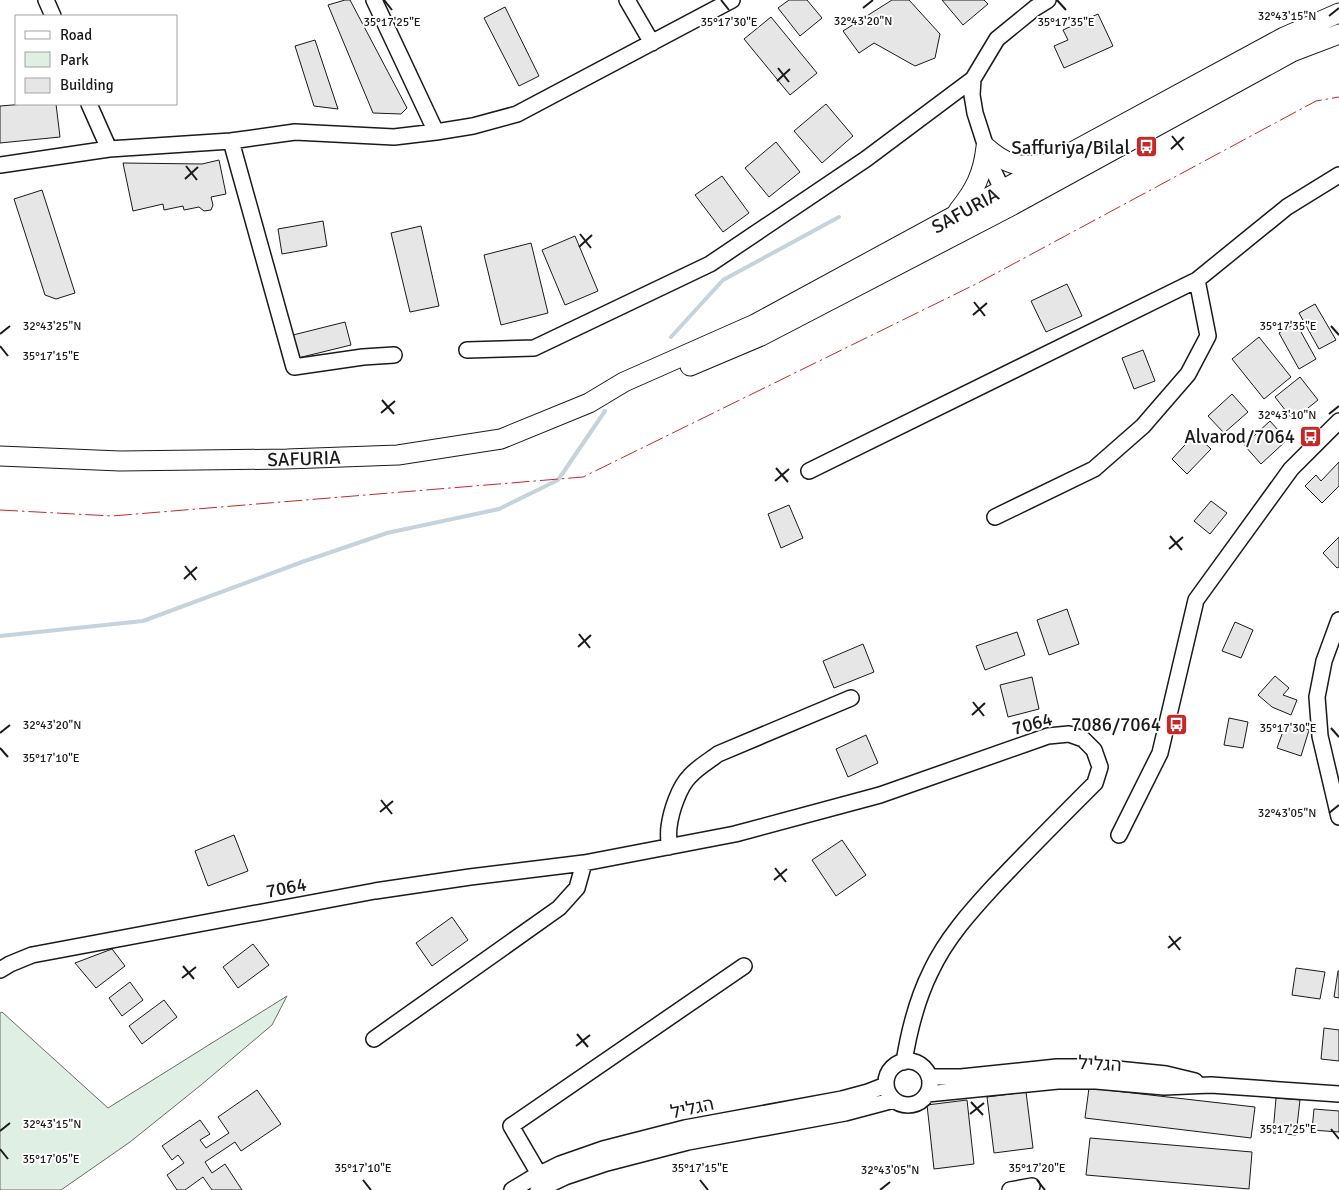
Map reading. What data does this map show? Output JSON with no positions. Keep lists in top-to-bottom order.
{
  "streets": {
    "main road": ["SAFURIA"],
    "street": ["7064", "הגליל"]
  },
  "crossings": [
    ["7064", "הגליל"]
  ],
  "places": {
    "bus stop": ["Saffuriya/Bilal", "Alvarod/7064", "7086/7064"]
  },
  "legend": ["Road", "Park", "Building"],
  "coordinates": [
    "32°43'15\"N",
    "32°43'20\"N",
    "35°17'25\"E",
    "35°17'30\"E",
    "35°17'35\"E",
    "32°43'25\"N",
    "35°17'15\"E",
    "32°43'10\"N",
    "35°17'10\"E",
    "32°43'05\"N",
    "35°17'05\"E",
    "35°17'20\"E"
  ]
}
